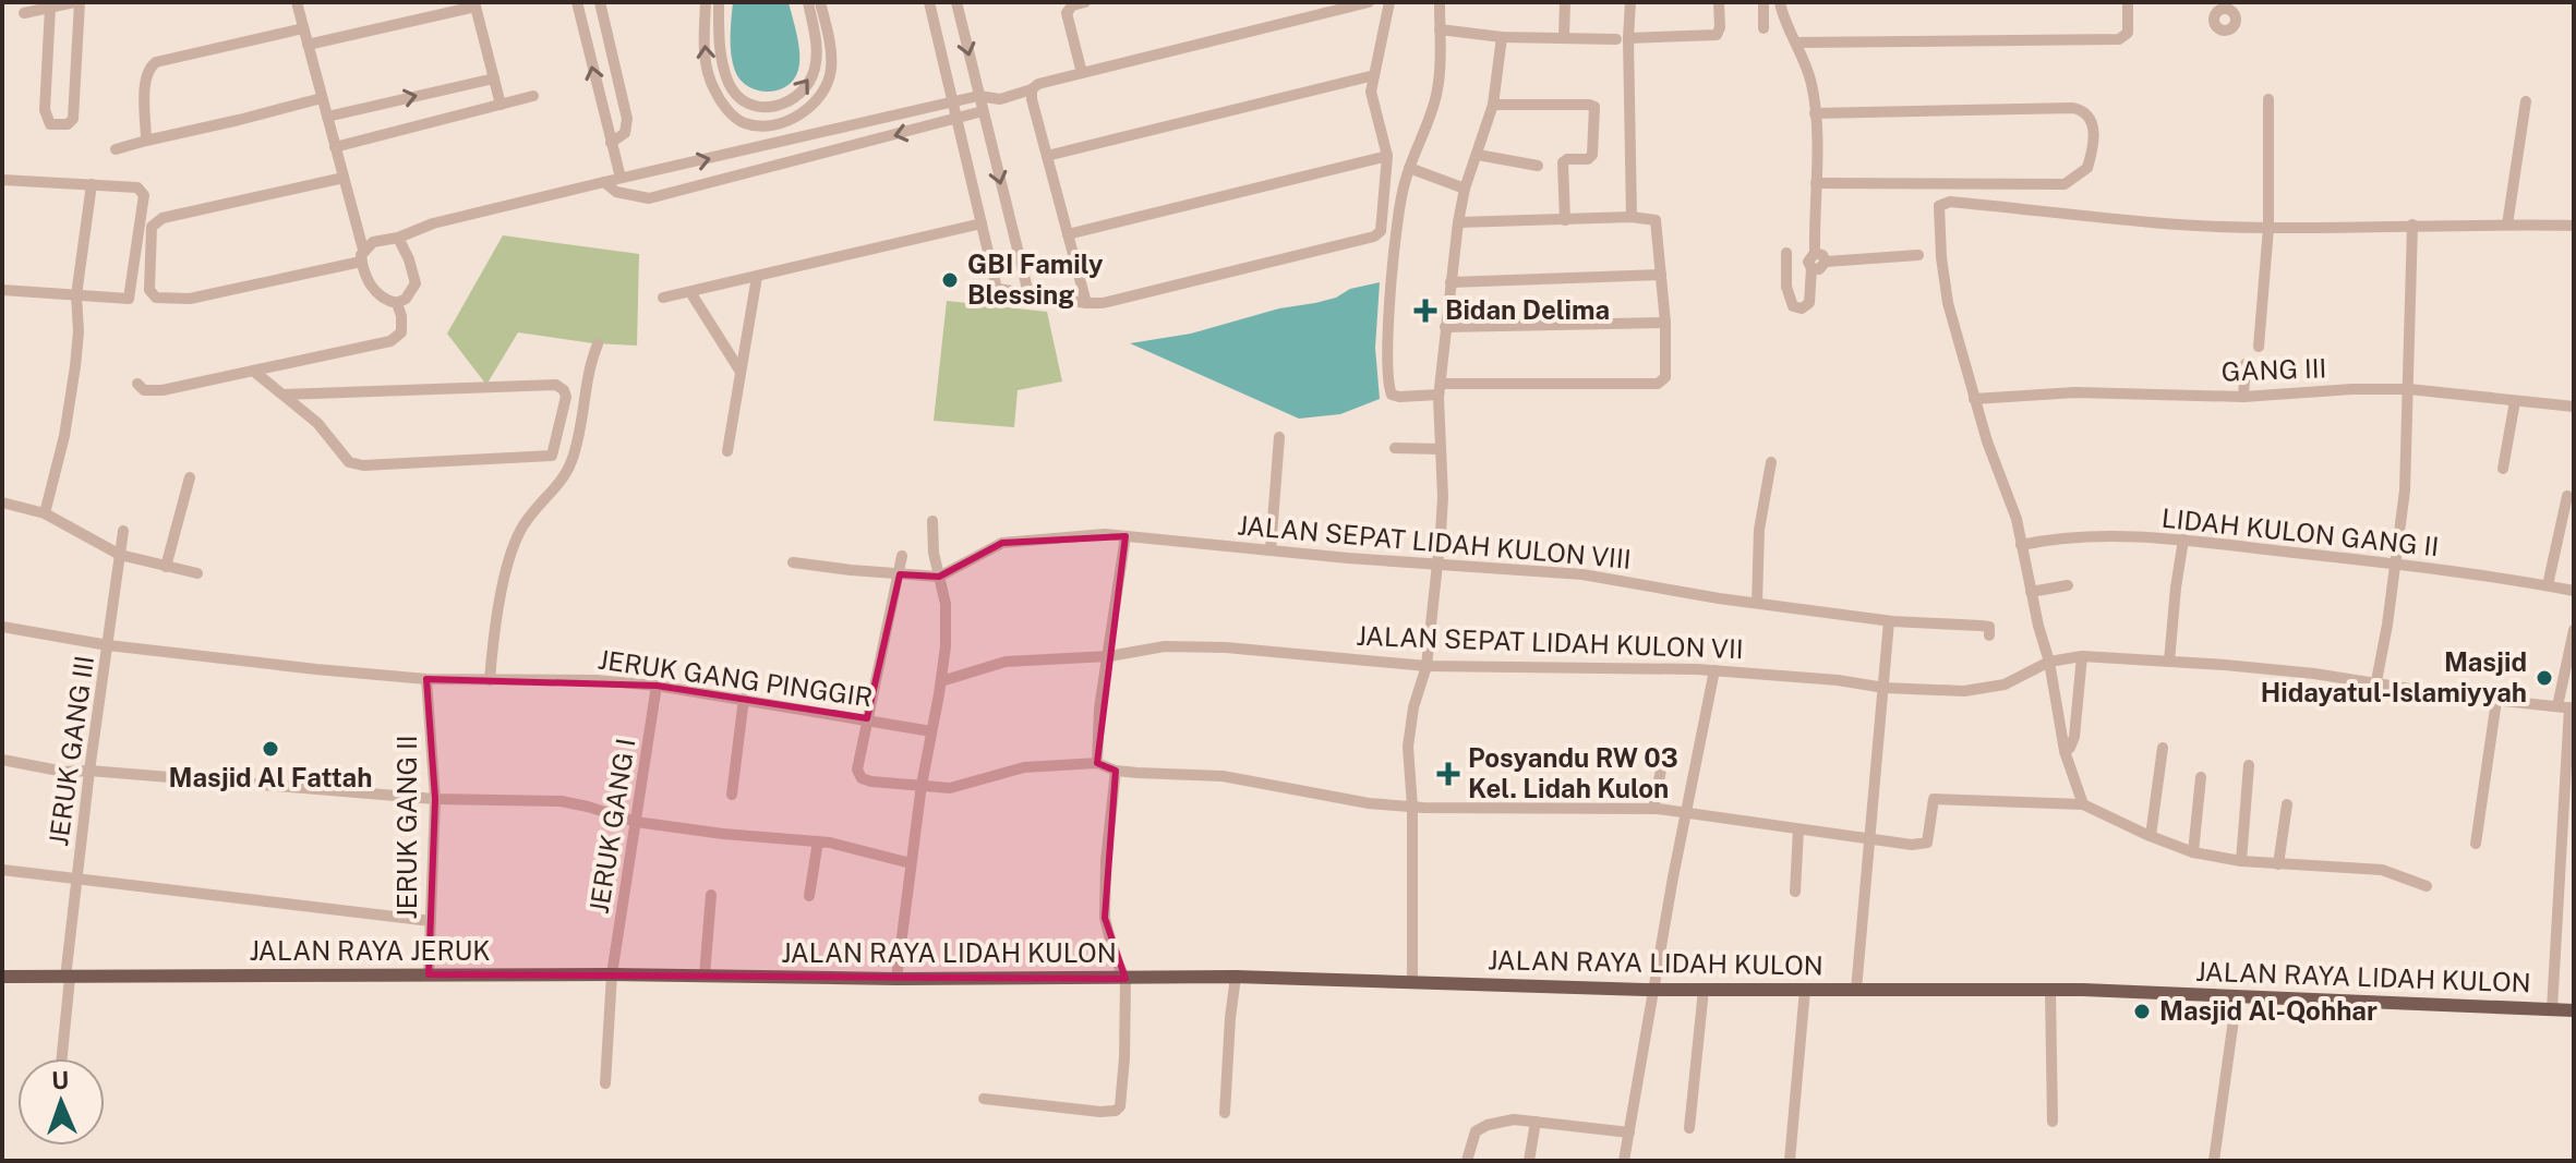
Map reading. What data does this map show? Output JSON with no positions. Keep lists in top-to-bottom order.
{
  "streets": {
    "main road": ["JALAN RAYA JERUK", "JALAN RAYA LIDAH KULON"],
    "street": [
      "GANG III",
      "LIDAH KULON GANG II",
      "JALAN SEPAT LIDAH KULON VIII",
      "JALAN SEPAT LIDAH KULON VII",
      "JERUK GANG PINGGIR",
      "JERUK GANG III",
      "JERUK GANG I",
      "JERUK GANG II"
    ]
  },
  "crossings": [
    ["JERUK GANG PINGGIR", "JERUK GANG III"],
    ["JERUK GANG PINGGIR", "JERUK GANG I"],
    ["JERUK GANG PINGGIR", "JERUK GANG II"],
    ["JERUK GANG III", "JALAN RAYA JERUK"],
    ["JERUK GANG I", "JALAN RAYA JERUK"],
    ["JERUK GANG II", "JALAN RAYA JERUK"],
    ["JALAN RAYA JERUK", "JALAN RAYA LIDAH KULON"]
  ],
  "places": {
    "other": [
      "GBI Family Blessing",
      "Masjid Hidayatul-Islamiyyah",
      "Masjid Al Fattah",
      "Masjid Al-Qohhar"
    ],
    "health": ["Bidan Delima", "Posyandu RW 03 Kel. Lidah Kulon"]
  },
  "north": "top"
}
